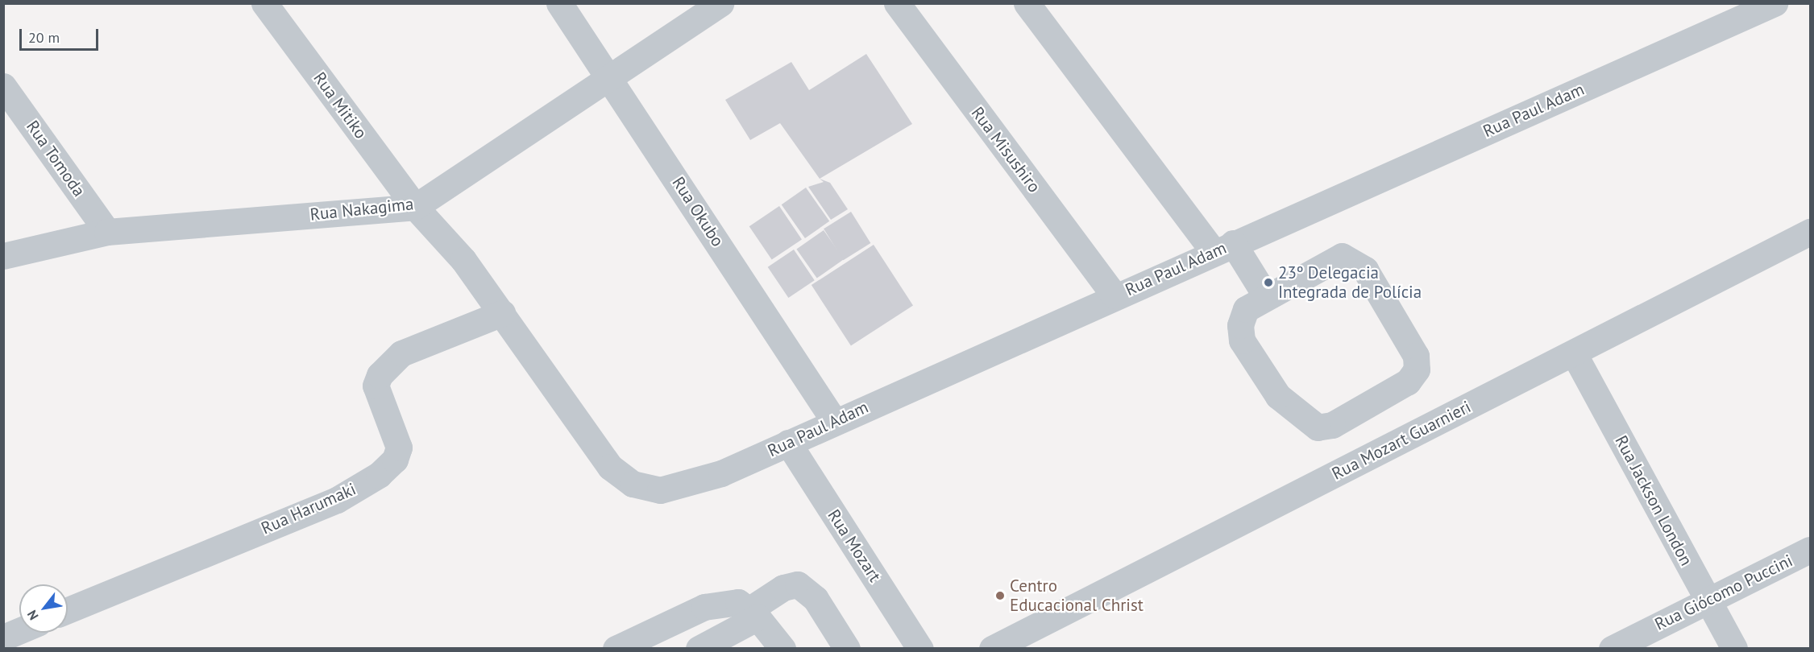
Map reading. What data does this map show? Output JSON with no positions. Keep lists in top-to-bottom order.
{
  "streets": {
    "street": [
      "Rua Mitiko",
      "Rua Paul Adam",
      "Rua Misushiro",
      "Rua Tomoda",
      "Rua Nakagima",
      "Rua Okubo",
      "Rua Mozart Guarnieri",
      "Rua Jackson London",
      "Rua Harumaki",
      "Rua Mozart",
      "Rua Giócomo Puccini"
    ]
  },
  "crossings": [
    ["Rua Mitiko", "Rua Nakagima"],
    ["Rua Paul Adam", "Rua Misushiro"],
    ["Rua Paul Adam", "Rua Okubo"],
    ["Rua Paul Adam", "Rua Harumaki"],
    ["Rua Paul Adam", "Rua Mozart"],
    ["Rua Tomoda", "Rua Nakagima"],
    ["Rua Nakagima", "Rua Okubo"],
    ["Rua Mozart Guarnieri", "Rua Jackson London"],
    ["Rua Jackson London", "Rua Giócomo Puccini"]
  ],
  "places": ["23º Delegacia Integrada de Polícia", "Centro Educacional Christ"],
  "scale_bar": "20 m",
  "north": "bottom left"
}
